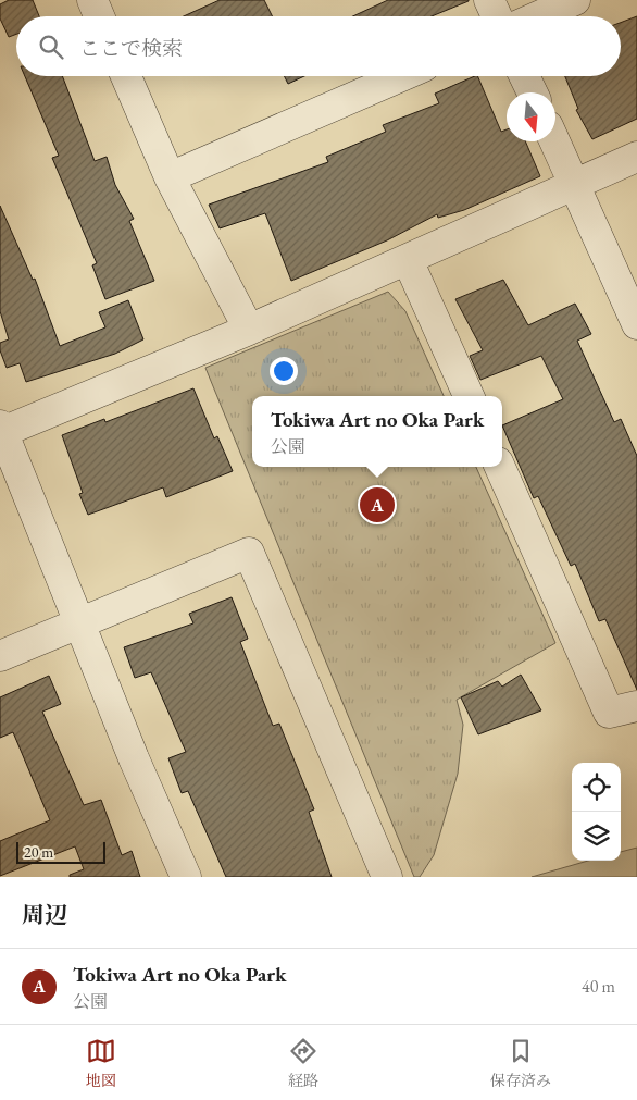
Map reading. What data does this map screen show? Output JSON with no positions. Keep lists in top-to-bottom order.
{
  "scale_bar": "20 m",
  "north": "bottom",
  "page": {
    "search": "ここで検索",
    "popup": ["Tokiwa Art no Oka Park", "公園"],
    "pins": "A",
    "scale": "20 m",
    "heading": "周辺",
    "list": [
      {
        "mark": "A",
        "name": "Tokiwa Art no Oka Park",
        "note": "公園",
        "value": "40 m"
      }
    ],
    "nav": ["地図", "経路", "保存済み"]
  }
}
